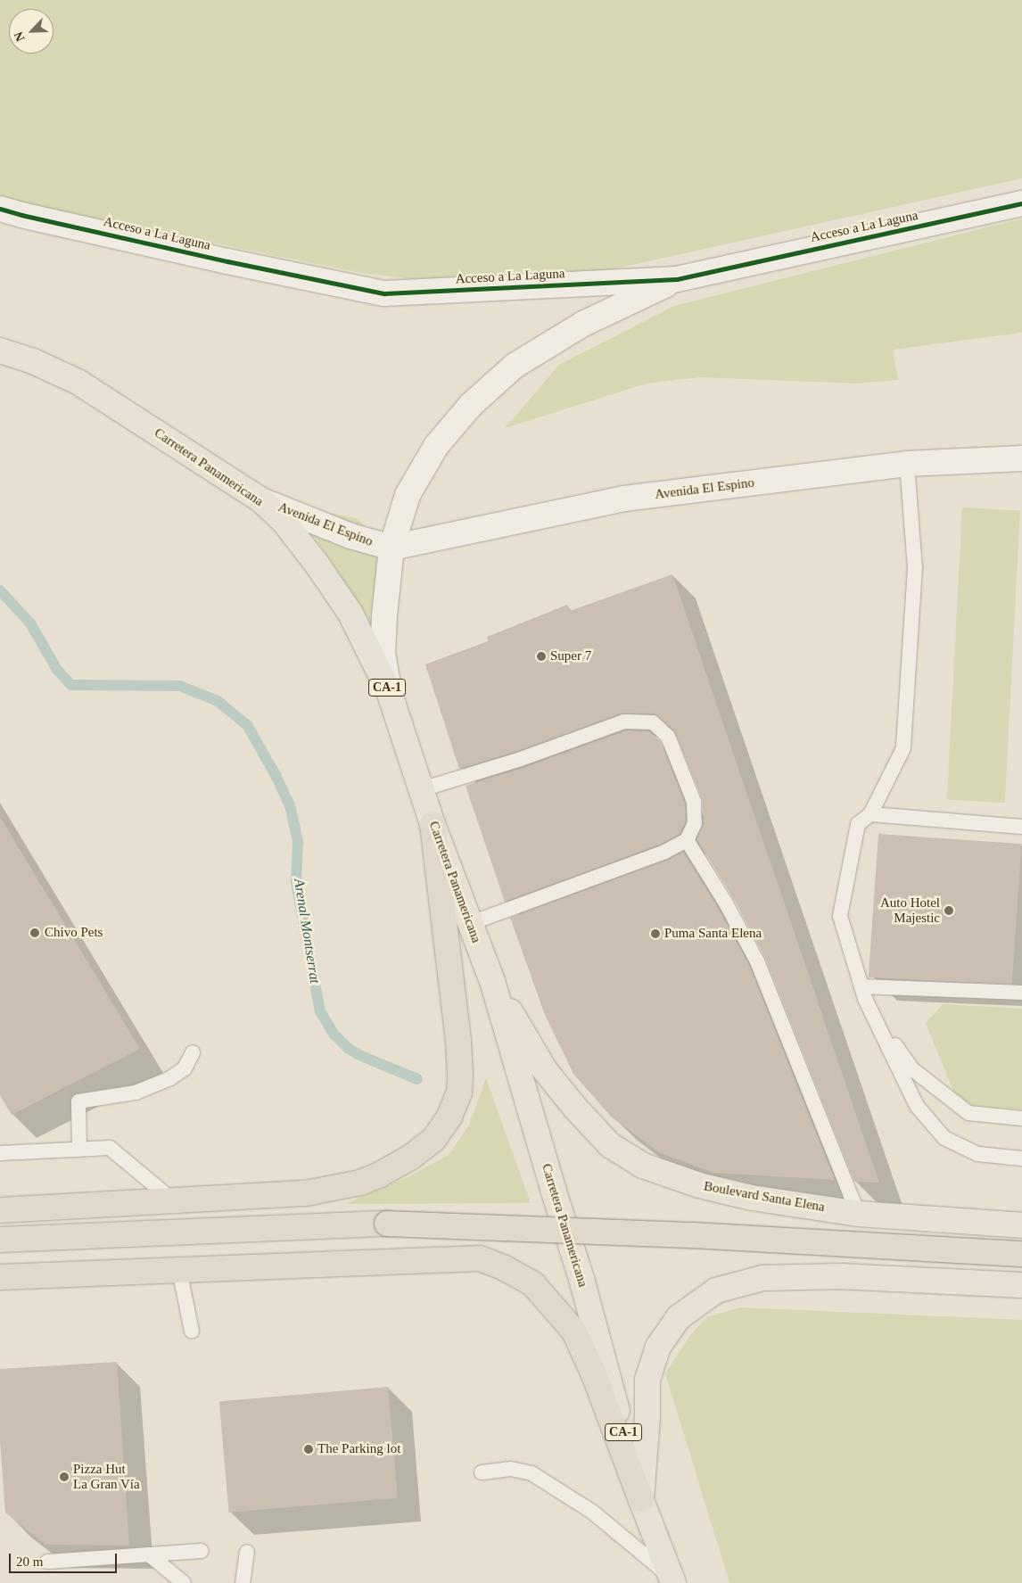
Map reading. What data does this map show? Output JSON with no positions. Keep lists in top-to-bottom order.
{
  "streets": {
    "main road": ["Carretera Panamericana", "CA-1", "Boulevard Santa Elena"],
    "street": ["Acceso a La Laguna", "Avenida El Espino"]
  },
  "crossings": [
    ["Carretera Panamericana", "Avenida El Espino"],
    ["Carretera Panamericana", "Boulevard Santa Elena"]
  ],
  "water": ["Arenal Montserrat"],
  "places": [
    "Super 7",
    "Auto Hotel Majestic",
    "Chivo Pets",
    "Puma Santa Elena",
    "The Parking lot",
    "Pizza Hut La Gran Vía"
  ],
  "scale_bar": "20 m",
  "north": "bottom left"
}
